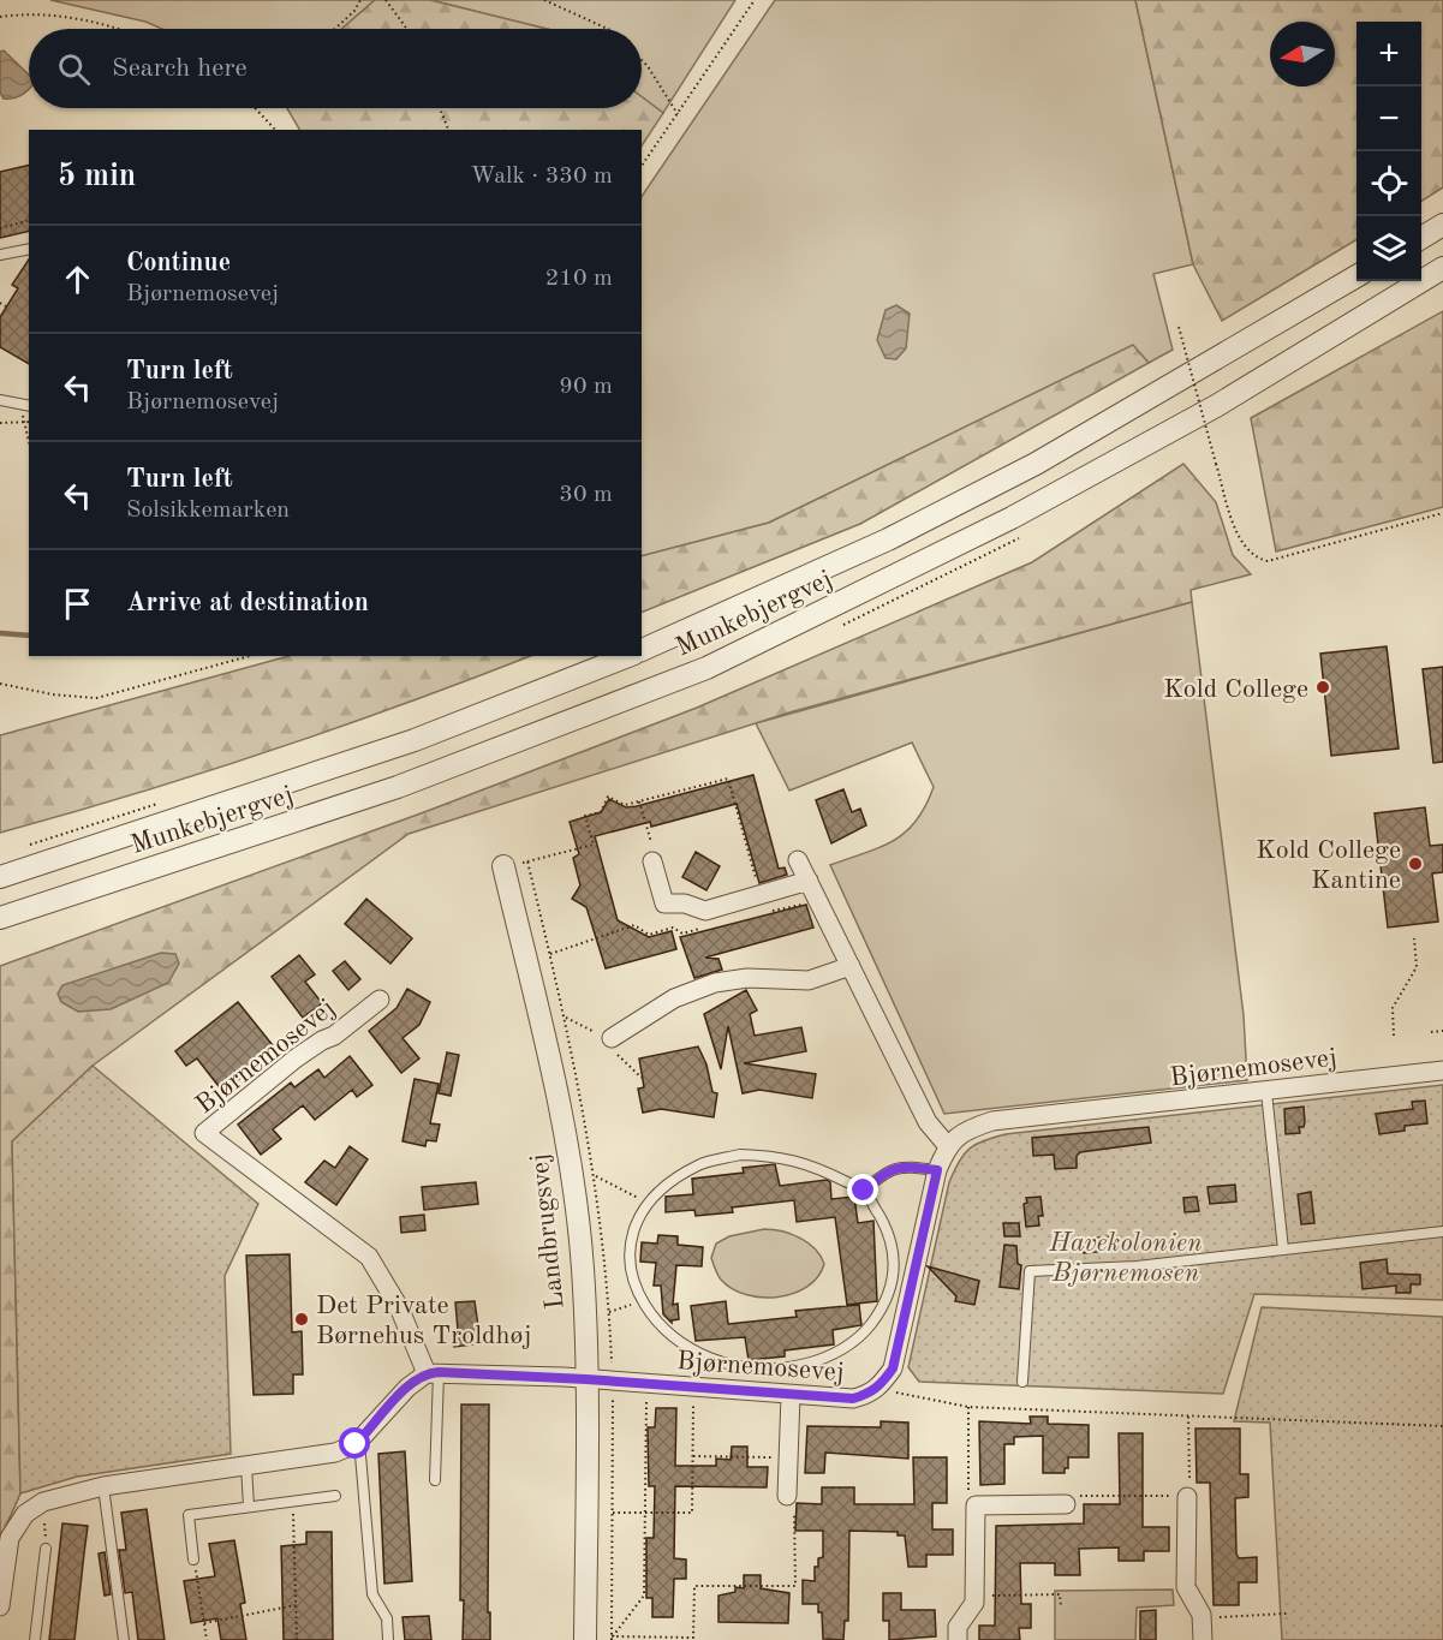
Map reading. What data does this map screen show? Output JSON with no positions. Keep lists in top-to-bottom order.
{
  "streets": {
    "street": ["Munkebjergvej", "Bjørnemosevej", "Landbrugsvej"]
  },
  "crossings": [
    ["Bjørnemosevej", "Landbrugsvej"]
  ],
  "parks": ["Havekolonien Bjørnemosen"],
  "places": ["Kold College", "Kold College Kantine", "Det Private Børnehus Troldhøj"],
  "north": "left",
  "page": {
    "map_buttons": ["+", "−"],
    "search": "Search here",
    "heading": ["5 min", "Walk · 330 m"],
    "list": [
      ["Continue", "Bjørnemosevej", "210 m"],
      ["Turn left", "Bjørnemosevej", "90 m"],
      ["Turn left", "Solsikkemarken", "30 m"],
      "Arrive at destination"
    ]
  }
}
